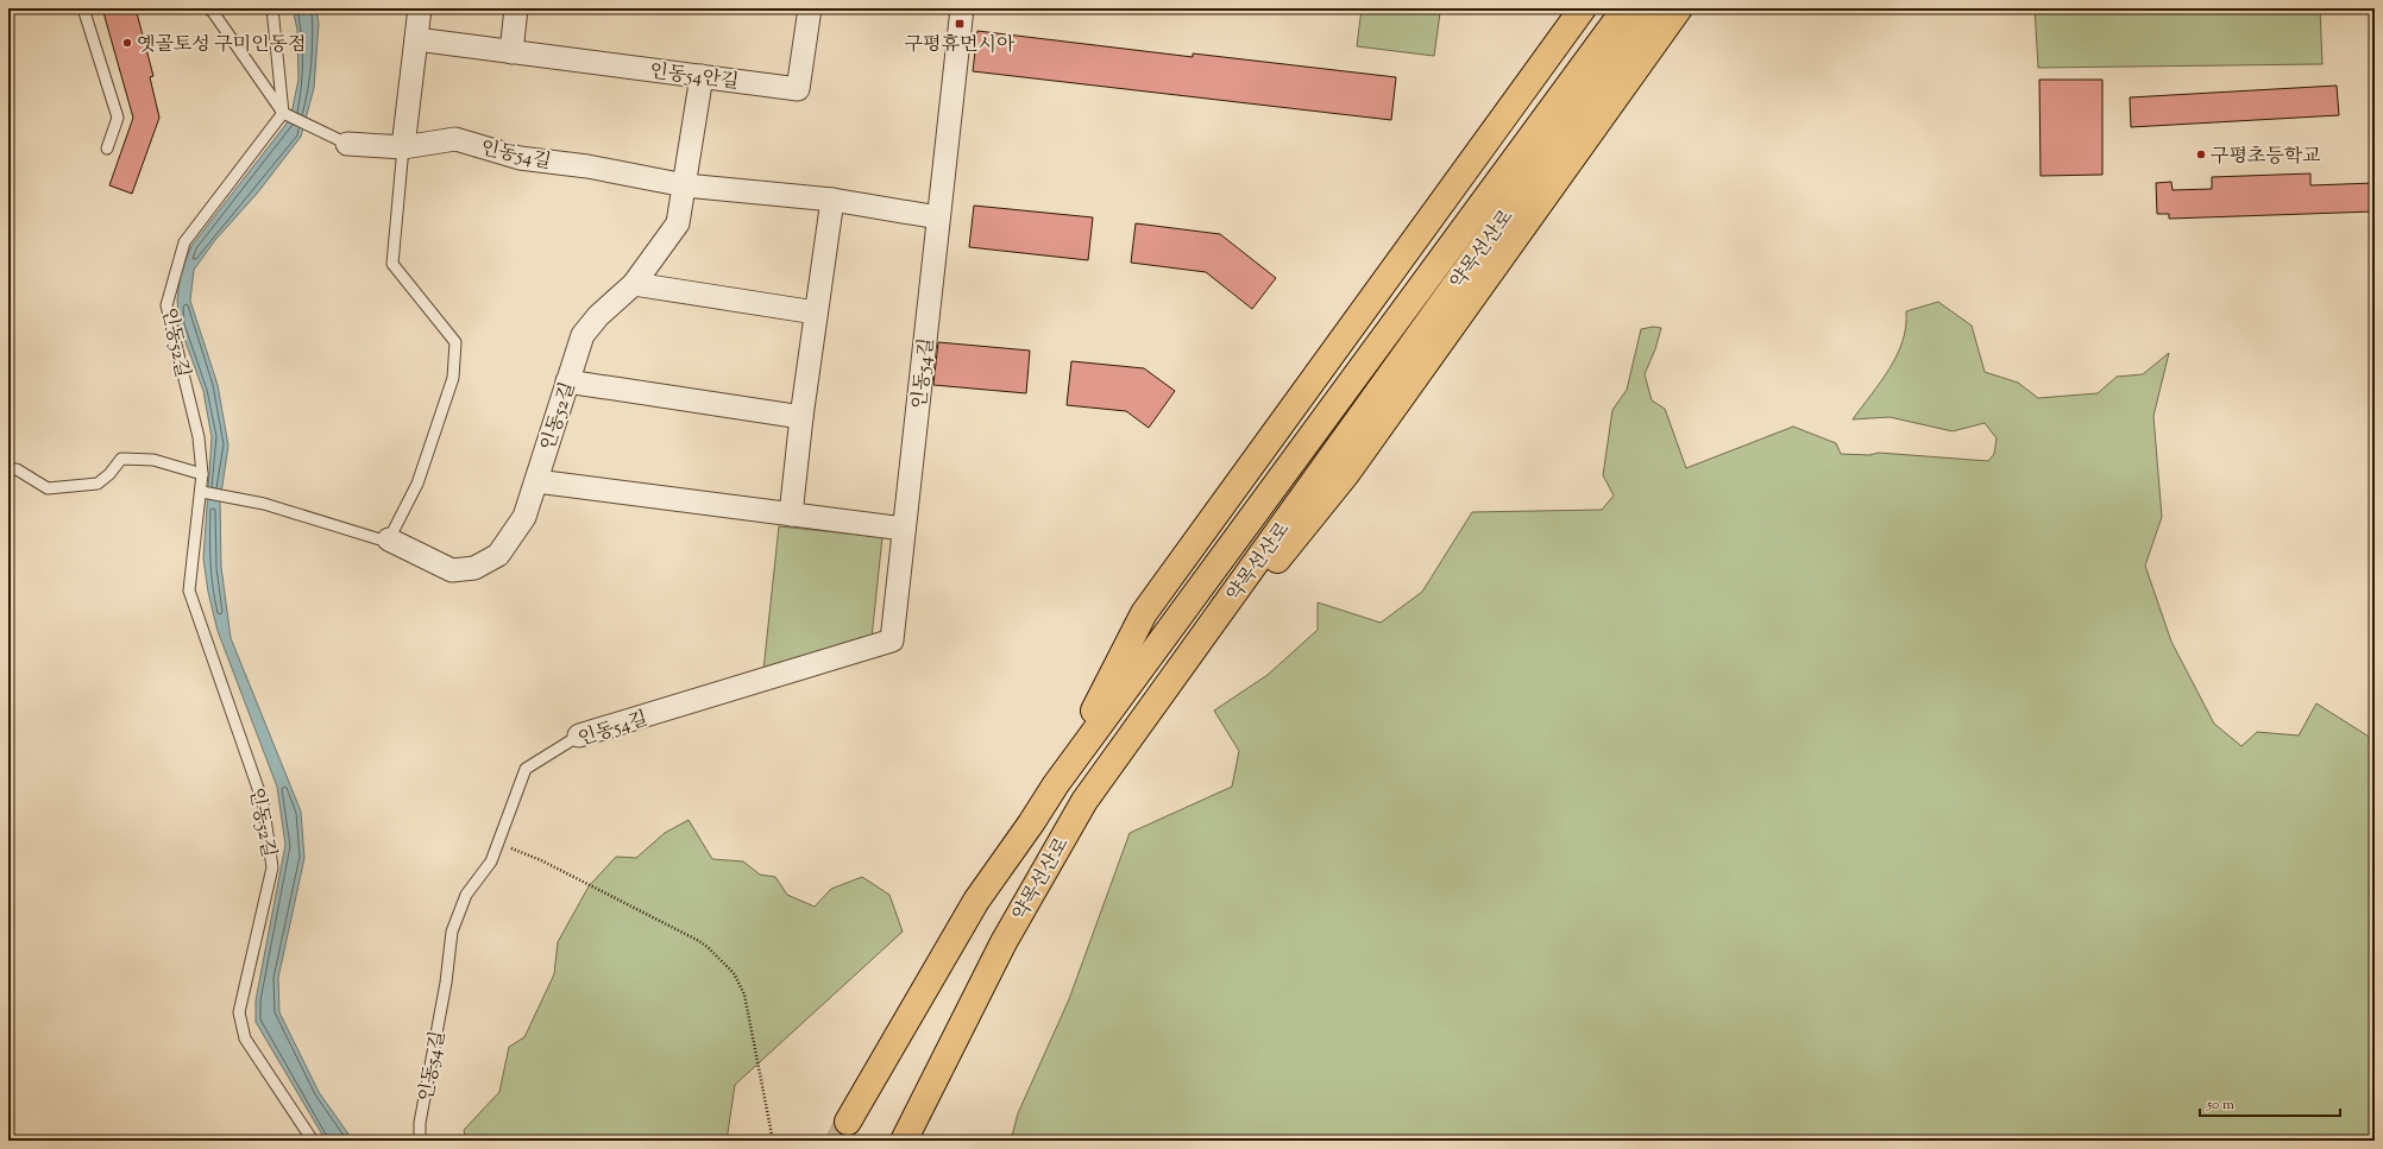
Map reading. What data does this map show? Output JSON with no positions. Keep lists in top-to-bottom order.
{
  "streets": {
    "highway": ["약목선산로"],
    "street": ["인동54안길", "인동54길", "인동52길"]
  },
  "crossings": [
    ["인동54길", "인동52길"]
  ],
  "places": {
    "transit": ["구평휴먼시아"],
    "other": ["옛골토성 구미인동점", "구평초등학교"]
  },
  "scale_bar": "50 m"
}
